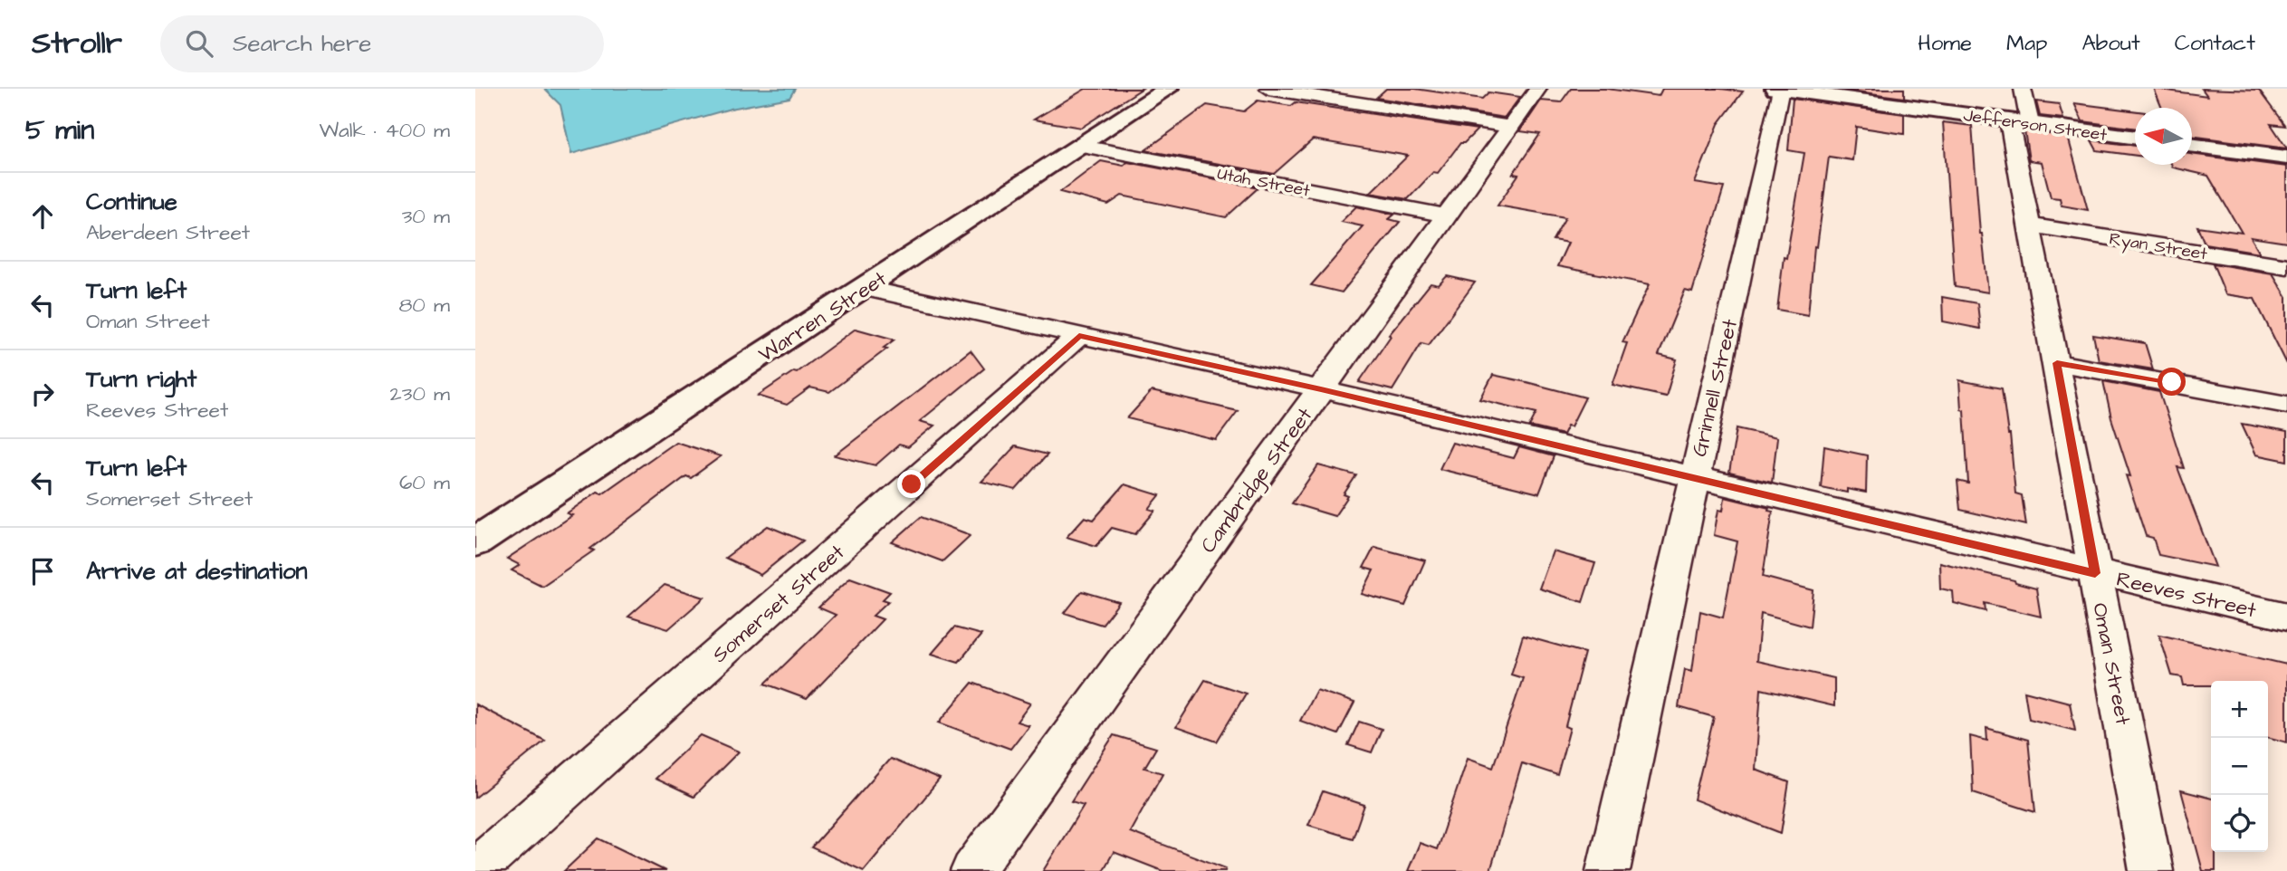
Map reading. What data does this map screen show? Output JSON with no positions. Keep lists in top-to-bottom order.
{
  "streets": {
    "street": [
      "Jefferson Street",
      "Utah Street",
      "Ryan Street",
      "Warren Street",
      "Grinnell Street",
      "Cambridge Street",
      "Reeves Street",
      "Somerset Street",
      "Oman Street"
    ]
  },
  "crossings": [
    ["Jefferson Street", "Grinnell Street"],
    ["Jefferson Street", "Oman Street"],
    ["Utah Street", "Warren Street"],
    ["Utah Street", "Cambridge Street"],
    ["Ryan Street", "Oman Street"],
    ["Warren Street", "Reeves Street"],
    ["Grinnell Street", "Reeves Street"],
    ["Cambridge Street", "Reeves Street"],
    ["Reeves Street", "Somerset Street"],
    ["Reeves Street", "Oman Street"]
  ],
  "north": "left",
  "page": {
    "header": "Strollr",
    "search": "Search here",
    "nav": [
      "Home",
      "Map",
      "About",
      "Contact"
    ],
    "heading": ["5 min", "Walk · 400 m"],
    "list": [
      ["Continue", "Aberdeen Street", "30 m"],
      ["Turn left", "Oman Street", "80 m"],
      ["Turn right", "Reeves Street", "230 m"],
      ["Turn left", "Somerset Street", "60 m"],
      "Arrive at destination"
    ],
    "map_buttons": ["+", "−"]
  }
}
